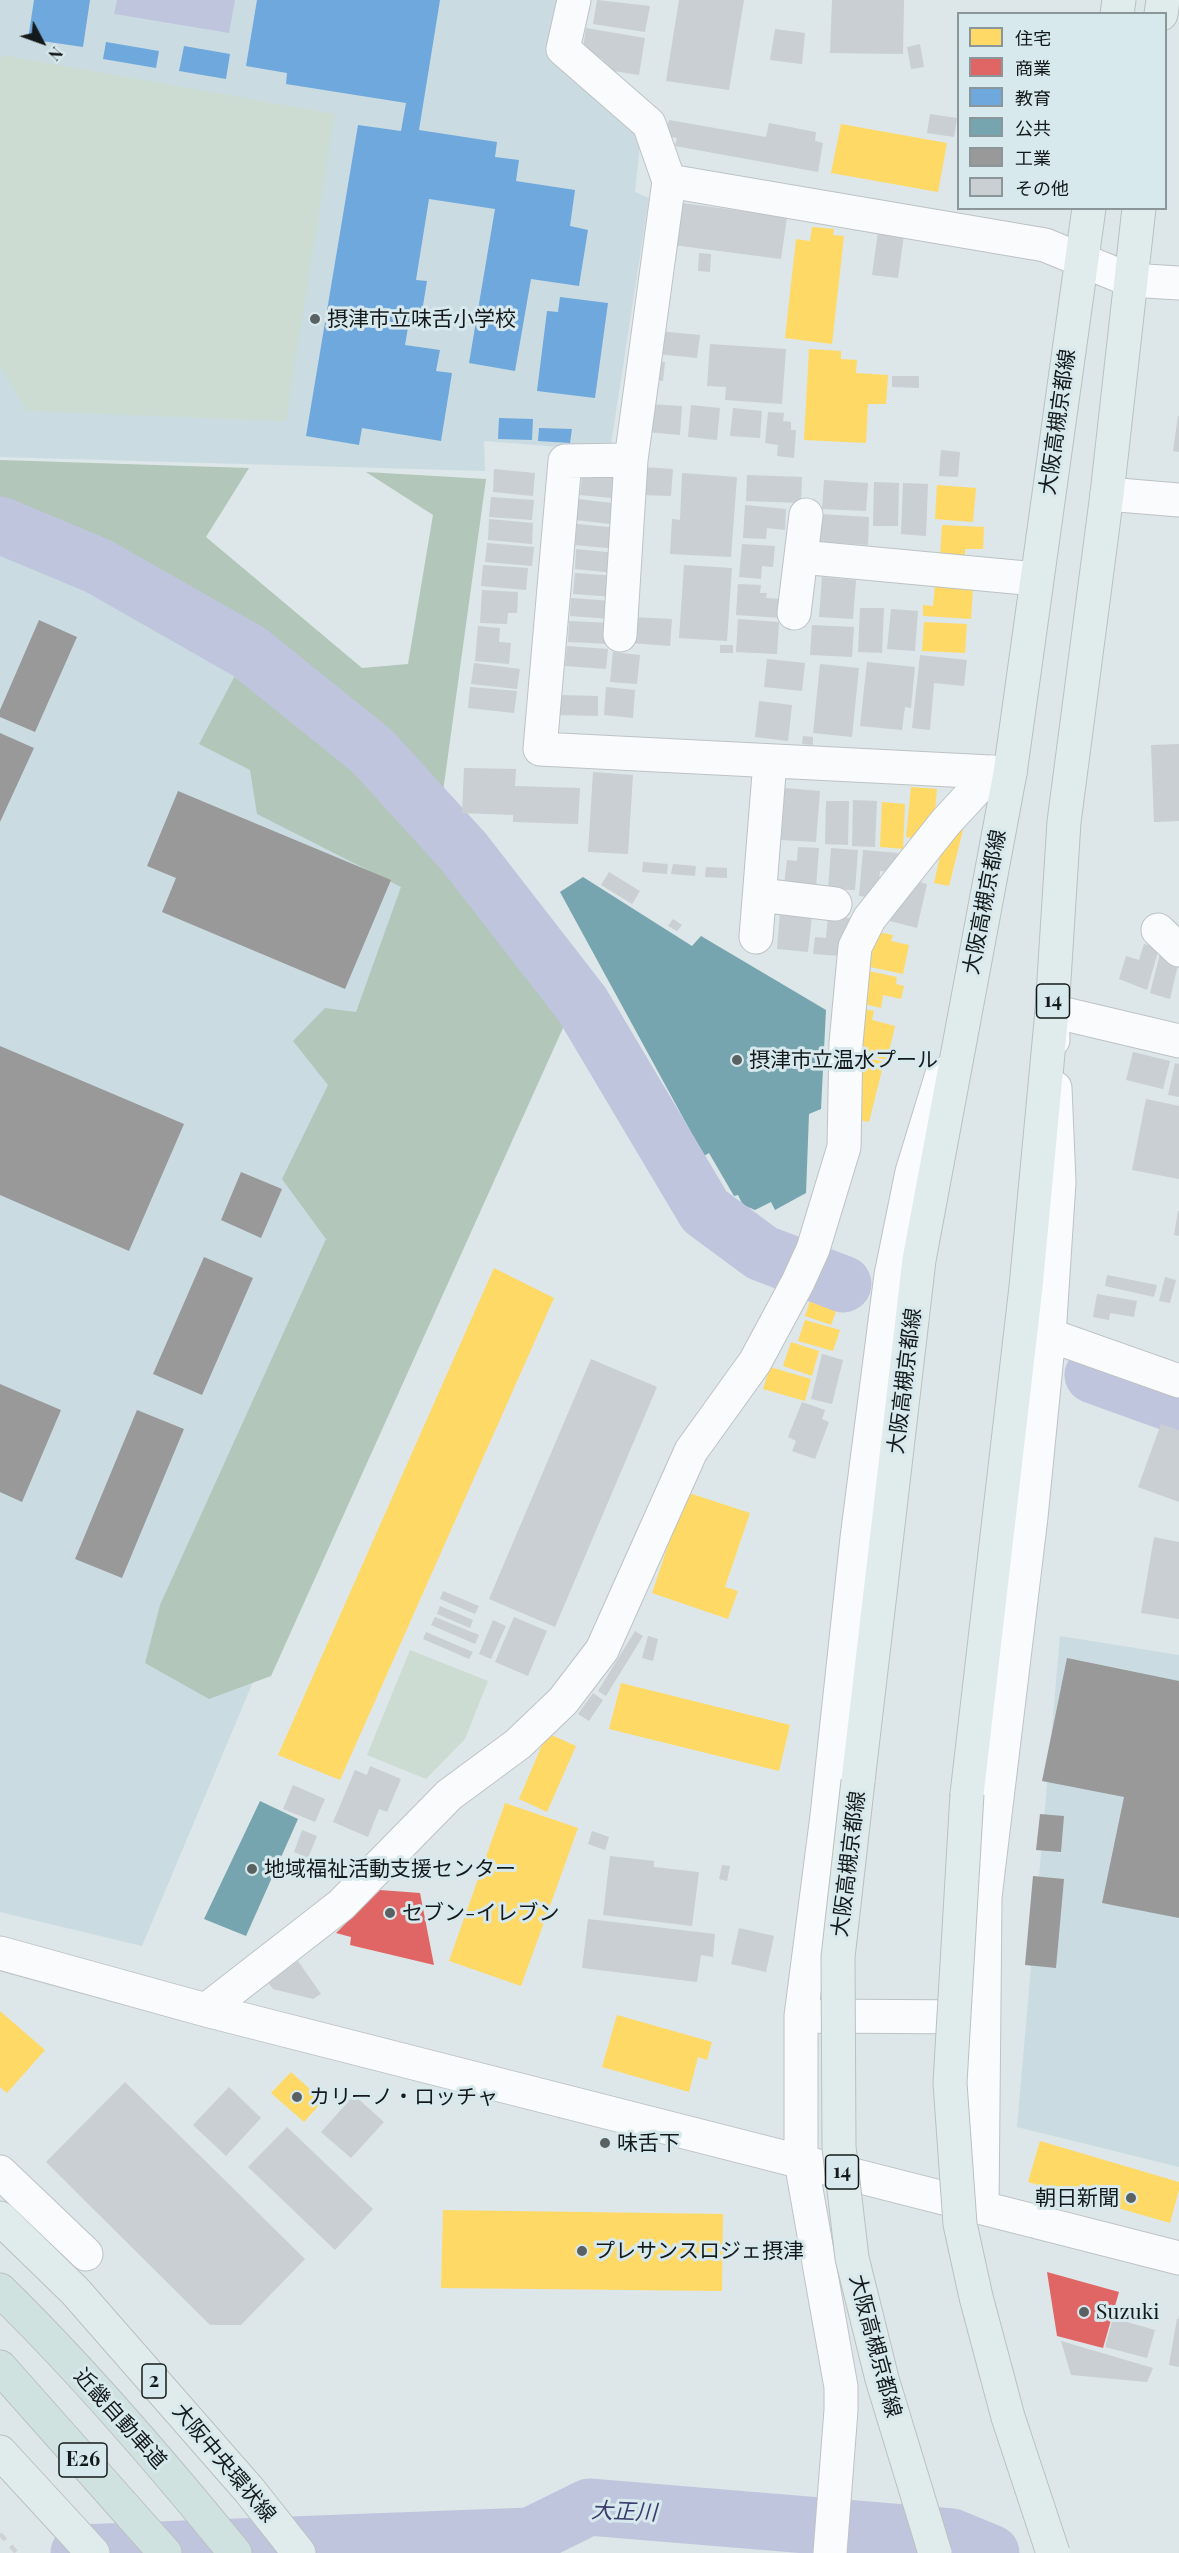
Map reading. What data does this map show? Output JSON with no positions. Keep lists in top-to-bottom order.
{
  "streets": {
    "highway": ["近畿自動車道", "E26"],
    "main road": [
      "大阪高槻京都線",
      "14",
      "2",
      "大阪中央環状線"
    ]
  },
  "water": ["大正川"],
  "places": [
    "摂津市立味舌小学校",
    "摂津市立温水プール",
    "地域福祉活動支援センター",
    "セブン-イレブン",
    "カリーノ・ロッチャ",
    "味舌下",
    "朝日新聞",
    "プレサンスロジェ摂津",
    "Suzuki"
  ],
  "legend": [
    "住宅",
    "商業",
    "教育",
    "公共",
    "工業",
    "その他"
  ],
  "north": "bottom right"
}
